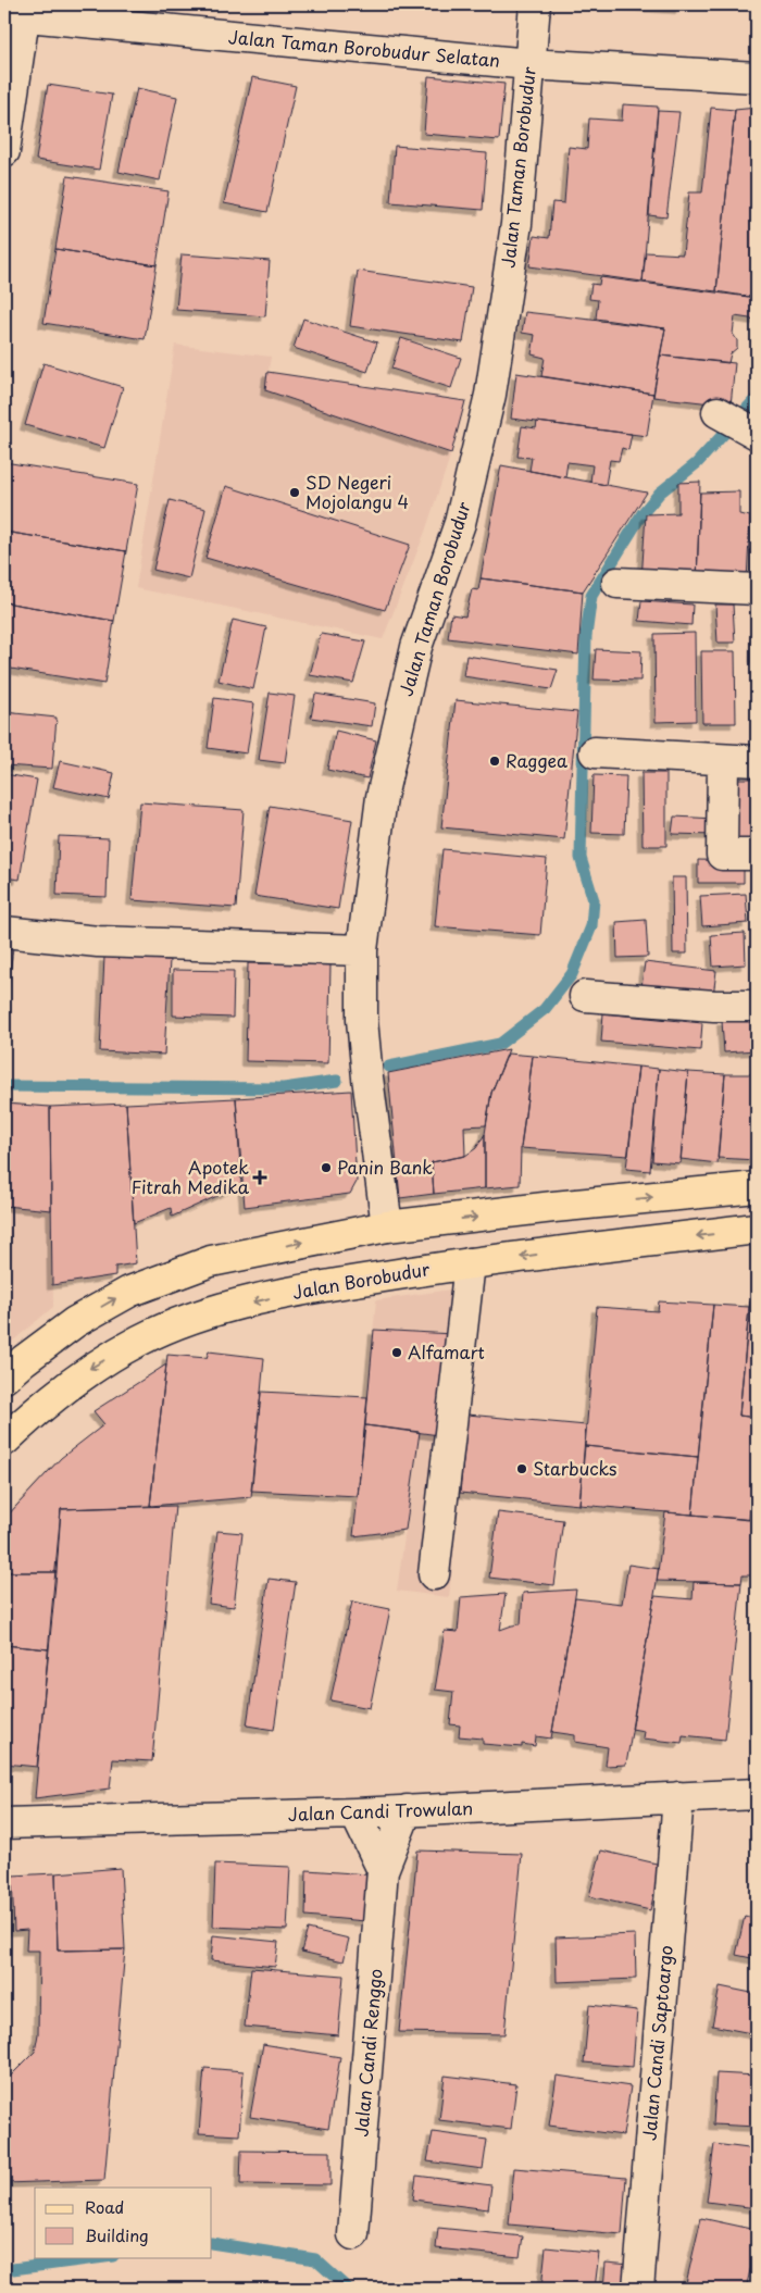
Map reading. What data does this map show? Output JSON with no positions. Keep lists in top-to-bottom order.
{
  "streets": {
    "main road": ["Jalan Borobudur"],
    "street": [
      "Jalan Taman Borobudur Selatan",
      "Jalan Taman Borobudur",
      "Jalan Candi Trowulan",
      "Jalan Candi Saptoargo",
      "Jalan Candi Renggo"
    ]
  },
  "crossings": [
    ["Jalan Taman Borobudur Selatan", "Jalan Taman Borobudur"],
    ["Jalan Candi Trowulan", "Jalan Candi Saptoargo"],
    ["Jalan Candi Trowulan", "Jalan Candi Renggo"]
  ],
  "places": {
    "other": [
      "SD Negeri Mojolangu 4",
      "Raggea",
      "Panin Bank",
      "Alfamart",
      "Starbucks"
    ],
    "health": ["Apotek Fitrah Medika"]
  },
  "legend": ["Road", "Building"]
}
